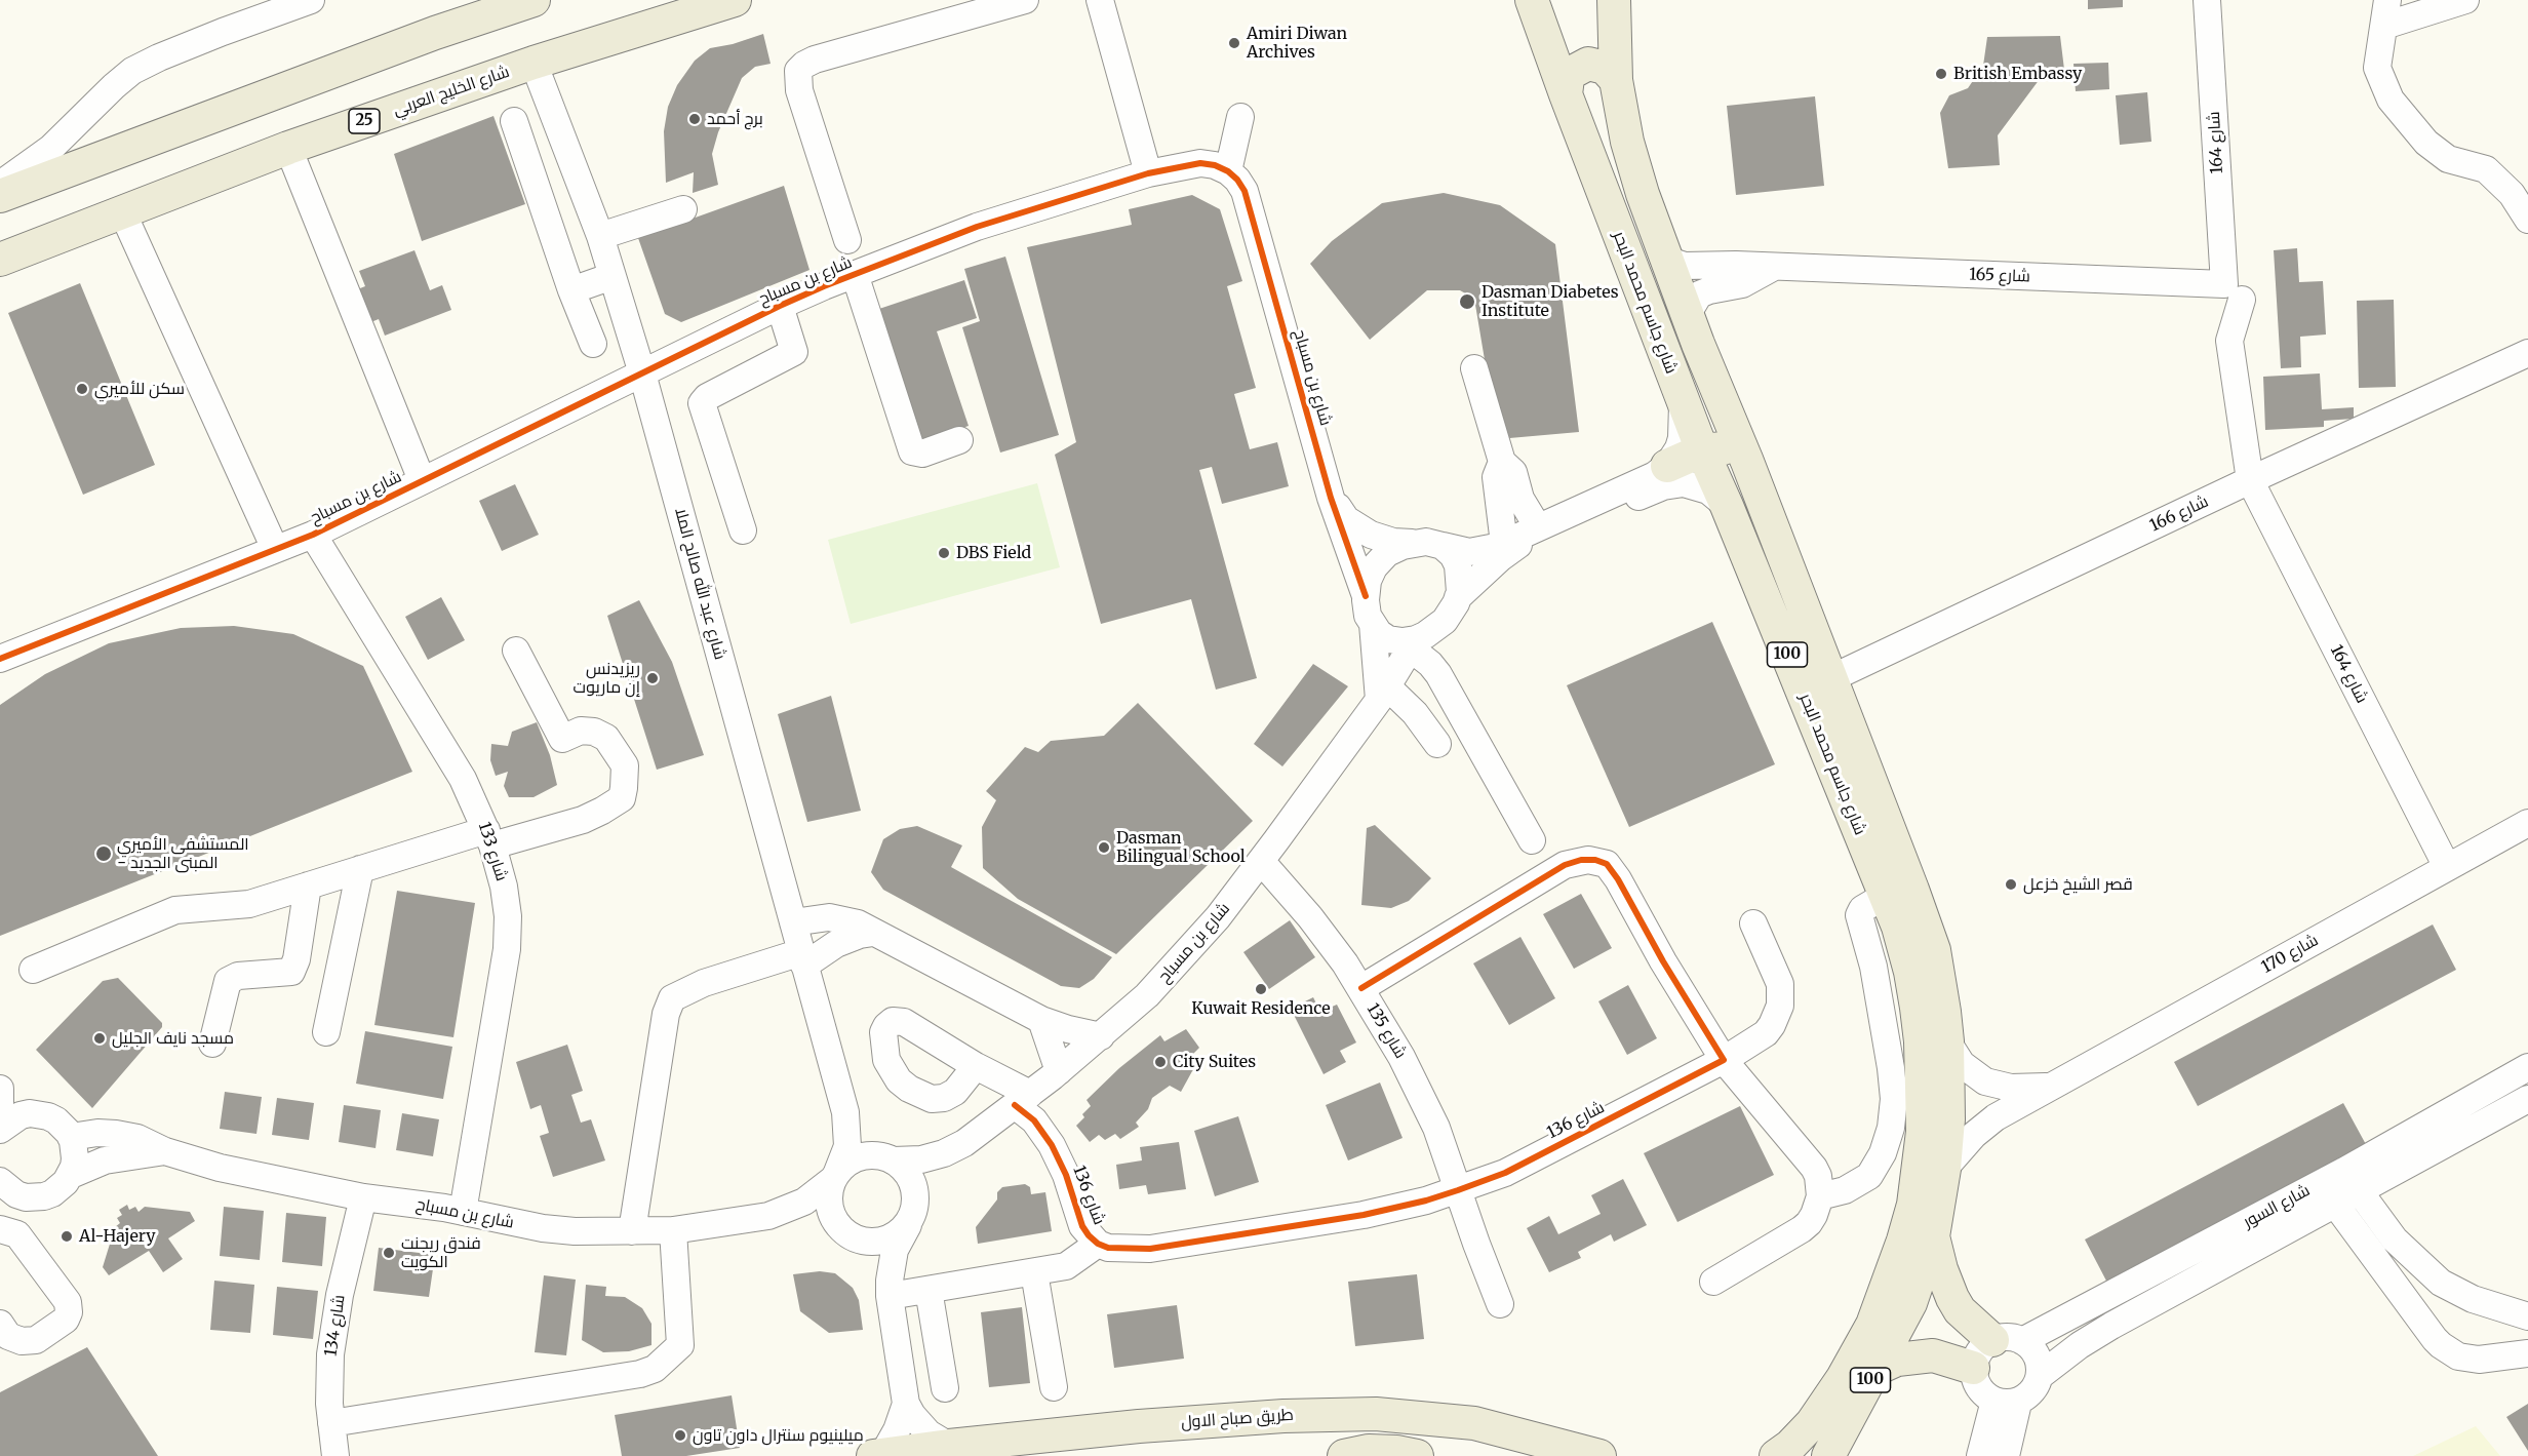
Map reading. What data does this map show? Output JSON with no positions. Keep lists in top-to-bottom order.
{
  "streets": {
    "main road": [
      "شارع الخليج العربي",
      "25",
      "شارع جاسم محمد البحر",
      "100",
      "طريق صباح الاول"
    ],
    "street": [
      "شارع 164",
      "شارع 165",
      "شارع بن مسباح",
      "شارع 166",
      "شارع عبد الله صالح الملا",
      "شارع 133",
      "شارع 170",
      "شارع 135",
      "شارع 136",
      "شارع السور",
      "شارع 134"
    ]
  },
  "crossings": [
    ["شارع الخليج العربي", "شارع عبد الله صالح الملا"],
    ["شارع 164", "شارع 165"],
    ["شارع 164", "شارع 166"],
    ["شارع 164", "شارع 170"],
    ["شارع 165", "شارع جاسم محمد البحر"],
    ["شارع بن مسباح", "شارع عبد الله صالح الملا"],
    ["شارع بن مسباح", "شارع 133"],
    ["شارع بن مسباح", "شارع 135"],
    ["شارع بن مسباح", "شارع 136"],
    ["شارع بن مسباح", "شارع 134"],
    ["شارع جاسم محمد البحر", "شارع 166"],
    ["شارع جاسم محمد البحر", "شارع 170"],
    ["شارع 135", "شارع 136"]
  ],
  "places": [
    "Amiri Diwan Archives",
    "British Embassy",
    "برج أحمد",
    "Dasman Diabetes Institute",
    "سكن للأميري",
    "DBS Field",
    "ريزيدنس إن ماريوت",
    "Dasman Bilingual School",
    "المستشفى الأميري - المبنى الجديد",
    "قصر الشيخ خزعل",
    "Kuwait Residence",
    "مسجد نايف الجليل",
    "City Suites",
    "Al-Hajery",
    "فندق ريجنت الكويت",
    "ميلينيوم سنترال داون تاون"
  ]
}
